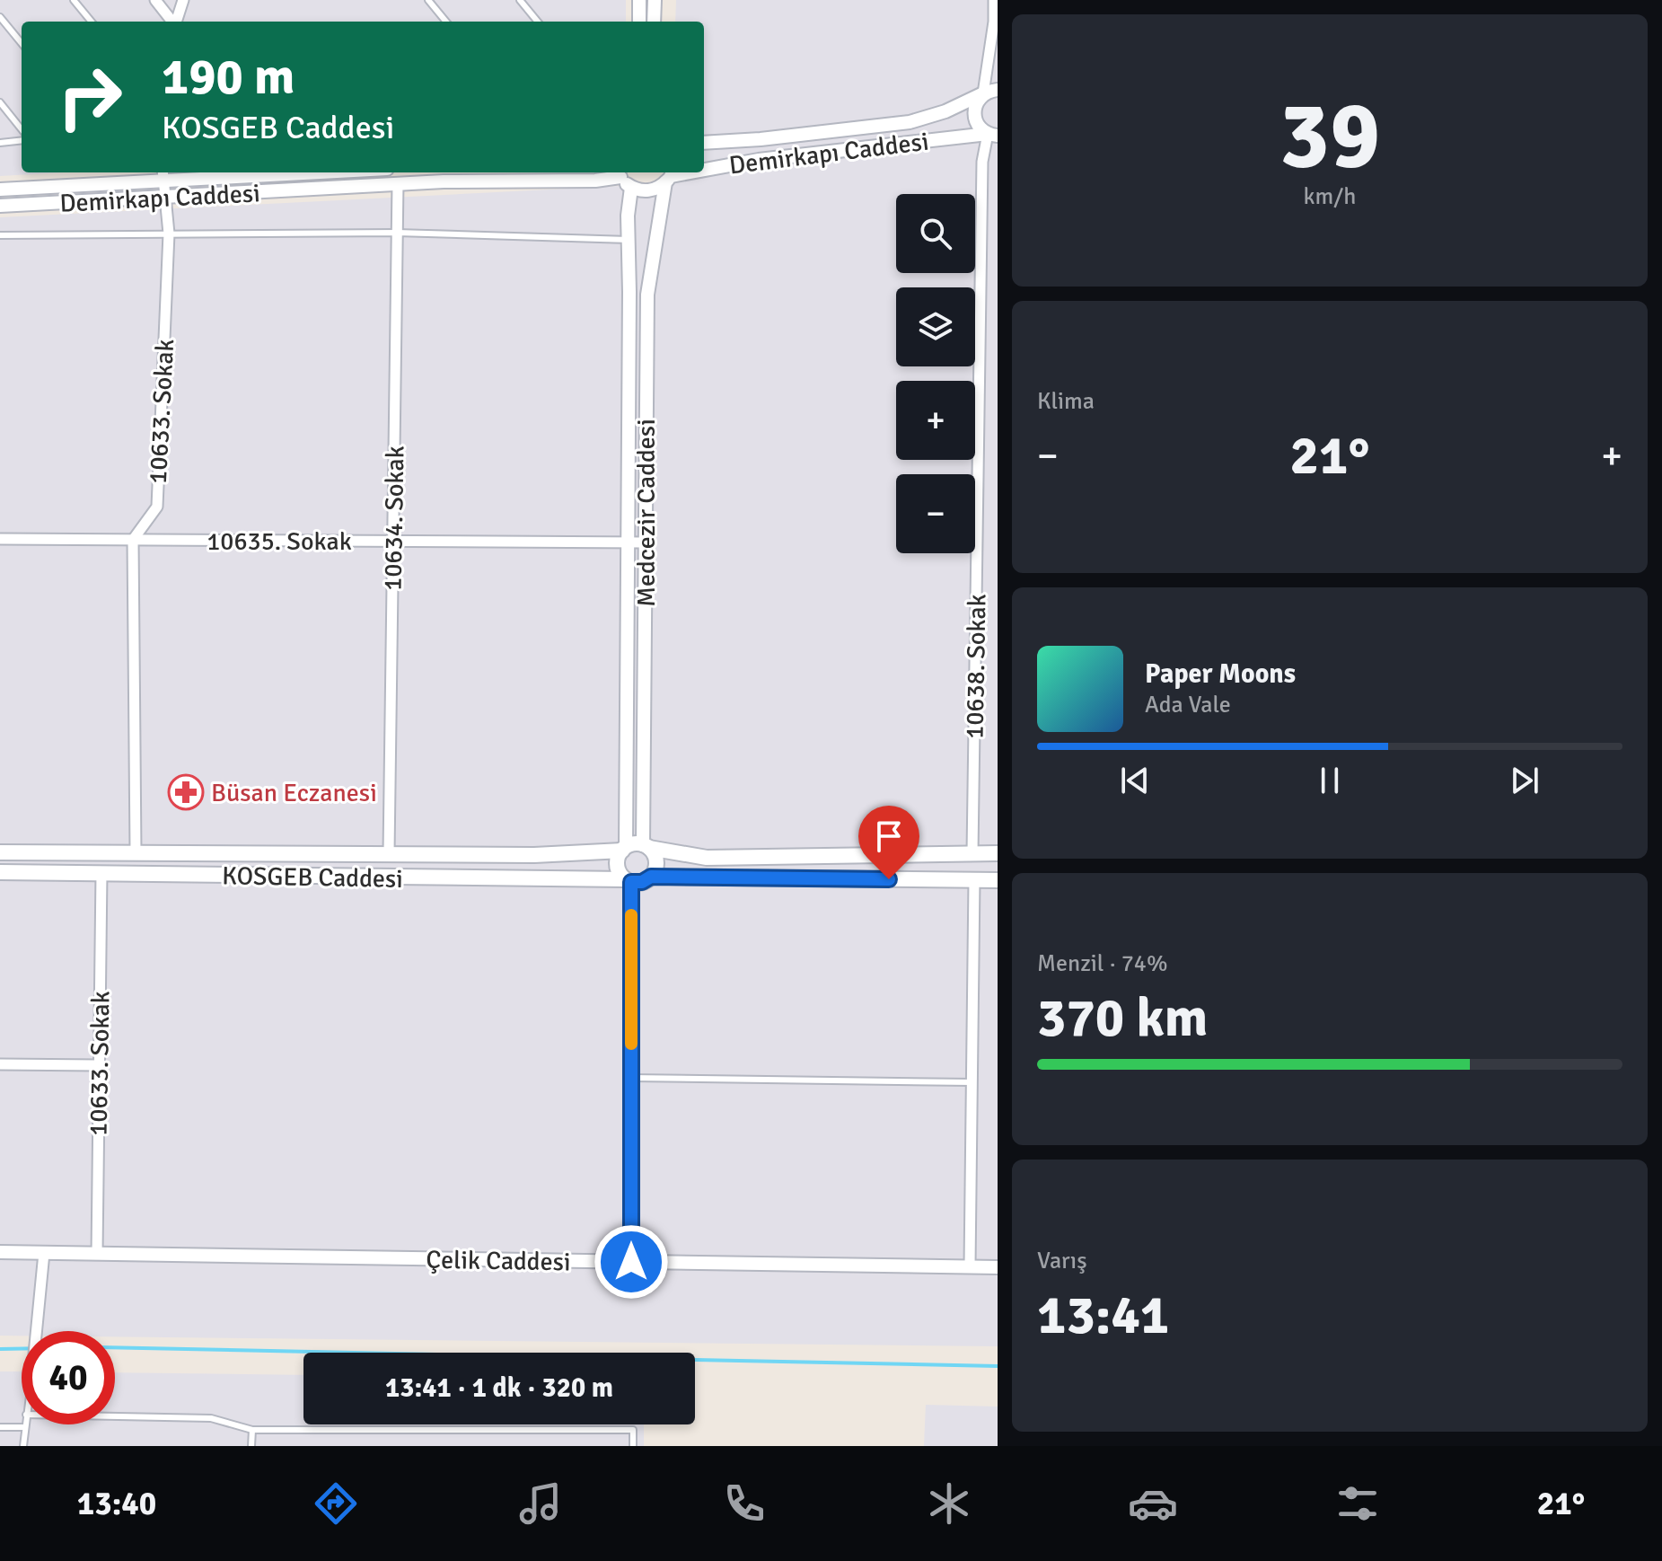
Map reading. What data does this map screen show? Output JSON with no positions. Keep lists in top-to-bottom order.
{
  "streets": {
    "main road": ["KOSGEB Caddesi"],
    "street": [
      "Demirkapı Caddesi",
      "10633. Sokak",
      "Medcezir Caddesi",
      "10634. Sokak",
      "10635. Sokak",
      "10638. Sokak",
      "Çelik Caddesi"
    ]
  },
  "crossings": [
    ["Demirkapı Caddesi", "10633. Sokak"],
    ["Demirkapı Caddesi", "Medcezir Caddesi"],
    ["Demirkapı Caddesi", "10634. Sokak"],
    ["Demirkapı Caddesi", "10638. Sokak"],
    ["10633. Sokak", "10635. Sokak"],
    ["10633. Sokak", "KOSGEB Caddesi"],
    ["10633. Sokak", "Çelik Caddesi"],
    ["Medcezir Caddesi", "10635. Sokak"],
    ["Medcezir Caddesi", "KOSGEB Caddesi"],
    ["10634. Sokak", "10635. Sokak"],
    ["10634. Sokak", "KOSGEB Caddesi"]
  ],
  "places": {
    "pharmacy": ["Büsan Eczanesi"]
  },
  "page": {
    "tile": [
      ["39", "km/h"],
      "Klima",
      ["Menzil · 74%", "370 km"],
      ["Varış", "13:41"]
    ],
    "turn": ["190 m", "KOSGEB Caddesi"],
    "map_buttons": ["+", "−"],
    "heat": ["−", "21°", "+"],
    "song": ["Paper Moons", "Ada Vale"],
    "limit": "40",
    "trip": "13:41 · 1 dk · 320 m",
    "tabs": ["13:40", "21°"]
  }
}
